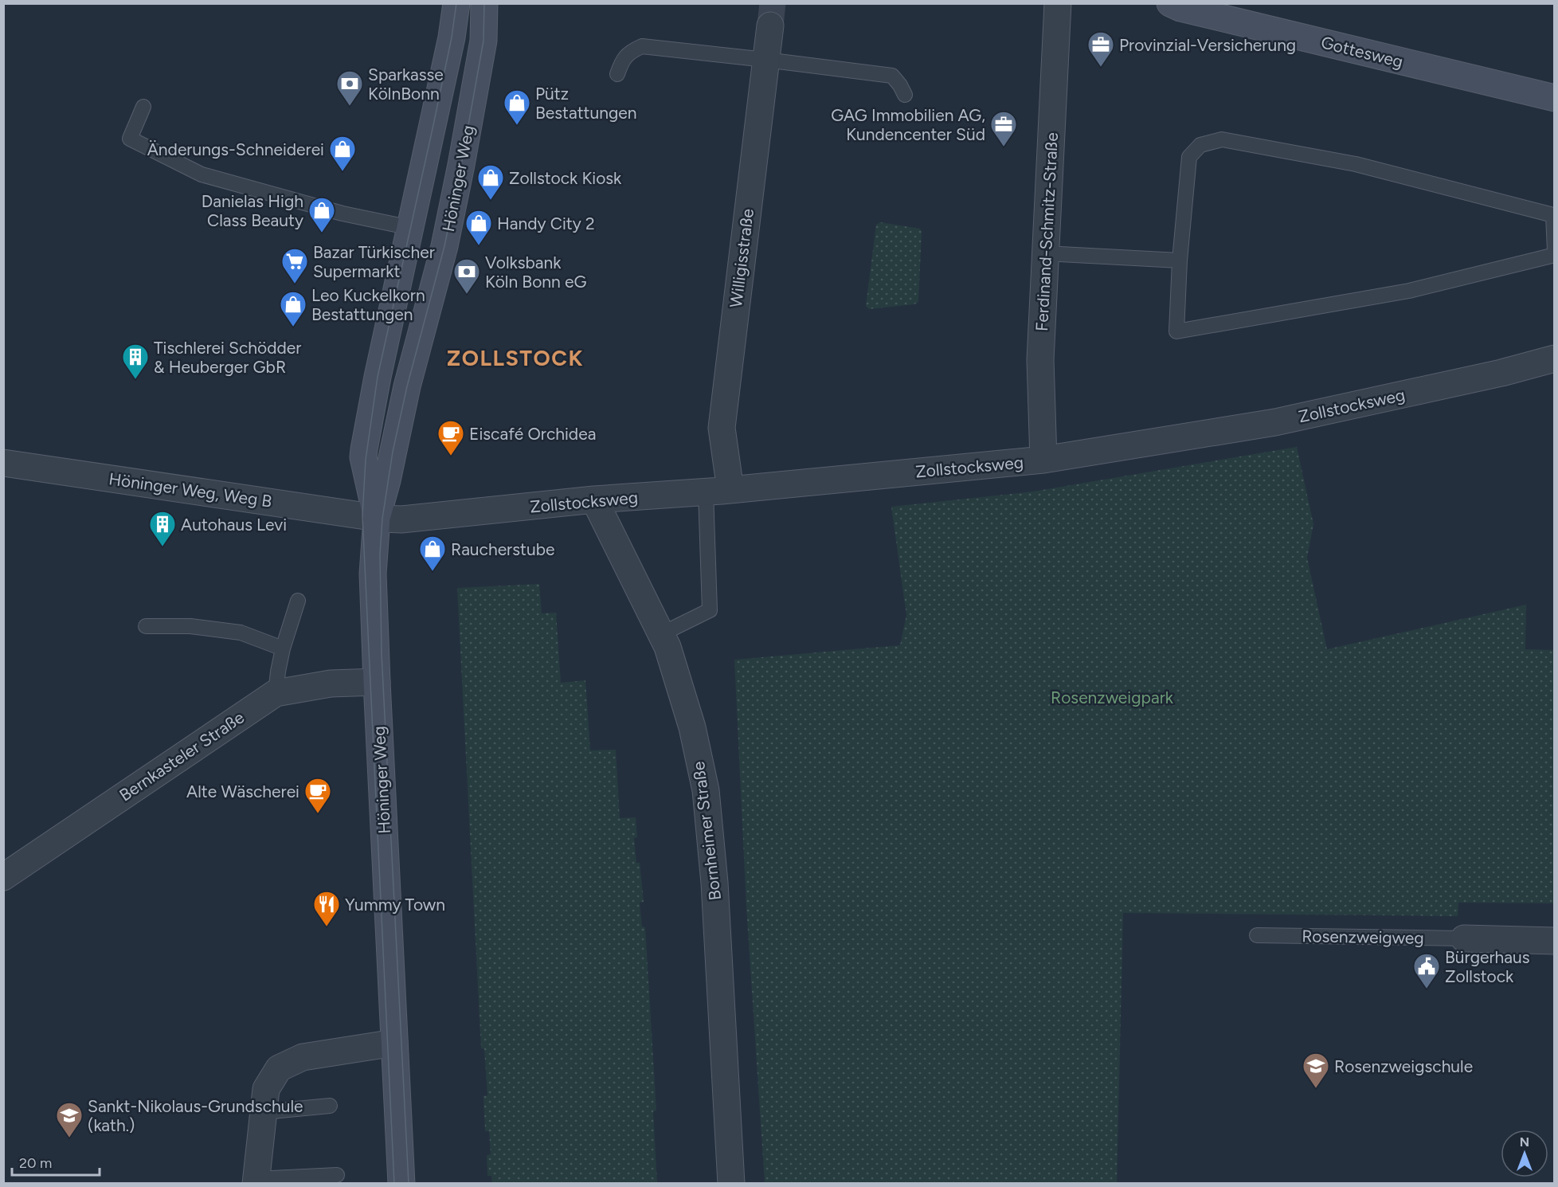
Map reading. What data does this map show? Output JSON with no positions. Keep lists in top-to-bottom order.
{
  "streets": {
    "street": [
      "Gottesweg",
      "Höninger Weg",
      "Ferdinand-Schmitz-Straße",
      "Willigisstraße",
      "Zollstocksweg",
      "Höninger Weg, Weg B",
      "Bernkasteler Straße",
      "Bornheimer Straße",
      "Rosenzweigweg"
    ]
  },
  "crossings": [
    ["Höninger Weg", "Zollstocksweg"],
    ["Höninger Weg", "Höninger Weg, Weg B"],
    ["Höninger Weg", "Bernkasteler Straße"],
    ["Ferdinand-Schmitz-Straße", "Zollstocksweg"],
    ["Willigisstraße", "Zollstocksweg"],
    ["Zollstocksweg", "Höninger Weg, Weg B"],
    ["Zollstocksweg", "Bornheimer Straße"]
  ],
  "districts": ["ZOLLSTOCK"],
  "parks": ["Rosenzweigpark"],
  "places": {
    "office": ["Provinzial-Versicherung", "GAG Immobilien AG, Kundencenter Süd"],
    "bank": ["Sparkasse KölnBonn", "Volksbank Köln Bonn eG"],
    "shop": [
      "Pütz Bestattungen",
      "Änderungs-Schneiderei",
      "Zollstock Kiosk",
      "Danielas High Class Beauty",
      "Handy City 2",
      "Leo Kuckelkorn Bestattungen",
      "Raucherstube"
    ],
    "supermarket": ["Bazar Türkischer Supermarkt"],
    "building": ["Tischlerei Schödder & Heuberger GbR", "Autohaus Levi"],
    "cafe": ["Eiscafé Orchidea", "Alte Wäscherei"],
    "restaurant": ["Yummy Town"],
    "public building": ["Bürgerhaus Zollstock"],
    "school or university": ["Rosenzweigschule", "Sankt-Nikolaus-Grundschule (kath.)"]
  },
  "scale_bar": "20 m",
  "north": "top"
}
